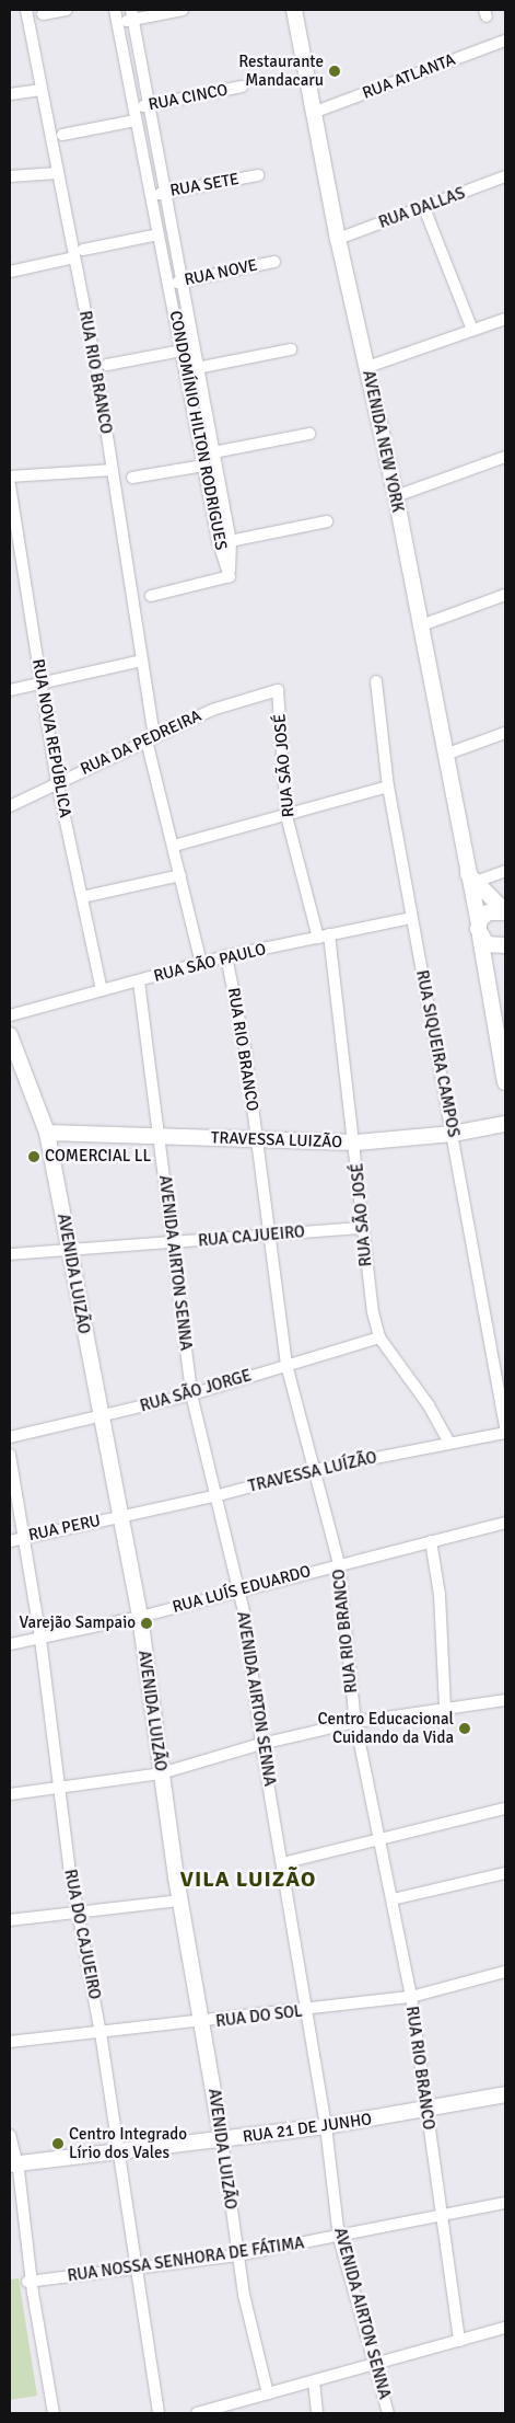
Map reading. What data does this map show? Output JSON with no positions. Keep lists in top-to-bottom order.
{
  "streets": {
    "street": [
      "RUA ATLANTA",
      "RUA CINCO",
      "RUA SETE",
      "RUA DALLAS",
      "RUA NOVE",
      "RUA RIO BRANCO",
      "CONDOMÍNIO HILTON RODRIGUES",
      "AVENIDA NEW YORK",
      "RUA NOVA REPÚBLICA",
      "RUA DA PEDREIRA",
      "RUA SÃO JOSÉ",
      "RUA SÃO PAULO",
      "RUA SIQUEIRA CAMPOS",
      "TRAVESSA LUIZÃO",
      "RUA CAJUEIRO",
      "AVENIDA AIRTON SENNA",
      "AVENIDA LUIZÃO",
      "RUA SÃO JORGE",
      "TRAVESSA LUÍZÃO",
      "RUA PERU",
      "RUA LUÍS EDUARDO",
      "RUA DO CAJUEIRO",
      "RUA DO SOL",
      "RUA 21 DE JUNHO",
      "RUA NOSSA SENHORA DE FÁTIMA"
    ]
  },
  "crossings": [
    ["RUA ATLANTA", "AVENIDA NEW YORK"],
    ["RUA CINCO", "CONDOMÍNIO HILTON RODRIGUES"],
    ["RUA SETE", "CONDOMÍNIO HILTON RODRIGUES"],
    ["RUA DALLAS", "AVENIDA NEW YORK"],
    ["RUA NOVE", "CONDOMÍNIO HILTON RODRIGUES"],
    ["RUA RIO BRANCO", "RUA DA PEDREIRA"],
    ["RUA RIO BRANCO", "RUA SÃO PAULO"],
    ["RUA RIO BRANCO", "TRAVESSA LUIZÃO"],
    ["RUA RIO BRANCO", "RUA CAJUEIRO"],
    ["RUA RIO BRANCO", "RUA SÃO JORGE"],
    ["RUA RIO BRANCO", "TRAVESSA LUÍZÃO"],
    ["RUA RIO BRANCO", "RUA LUÍS EDUARDO"],
    ["RUA RIO BRANCO", "RUA DO SOL"],
    ["RUA RIO BRANCO", "RUA 21 DE JUNHO"],
    ["RUA RIO BRANCO", "RUA NOSSA SENHORA DE FÁTIMA"],
    ["RUA NOVA REPÚBLICA", "RUA DA PEDREIRA"],
    ["RUA NOVA REPÚBLICA", "RUA SÃO PAULO"],
    ["RUA DA PEDREIRA", "RUA SÃO JOSÉ"],
    ["RUA SÃO JOSÉ", "RUA SÃO PAULO"],
    ["RUA SÃO JOSÉ", "TRAVESSA LUIZÃO"],
    ["RUA SÃO JOSÉ", "RUA CAJUEIRO"],
    ["RUA SÃO JOSÉ", "RUA SÃO JORGE"],
    ["RUA SÃO JOSÉ", "TRAVESSA LUÍZÃO"],
    ["RUA SÃO PAULO", "RUA SIQUEIRA CAMPOS"],
    ["RUA SÃO PAULO", "AVENIDA AIRTON SENNA"],
    ["RUA SIQUEIRA CAMPOS", "TRAVESSA LUIZÃO"],
    ["TRAVESSA LUIZÃO", "AVENIDA AIRTON SENNA"],
    ["TRAVESSA LUIZÃO", "AVENIDA LUIZÃO"],
    ["RUA CAJUEIRO", "AVENIDA AIRTON SENNA"],
    ["RUA CAJUEIRO", "AVENIDA LUIZÃO"],
    ["AVENIDA AIRTON SENNA", "RUA SÃO JORGE"],
    ["AVENIDA AIRTON SENNA", "TRAVESSA LUÍZÃO"],
    ["AVENIDA AIRTON SENNA", "RUA LUÍS EDUARDO"],
    ["AVENIDA AIRTON SENNA", "RUA DO SOL"],
    ["AVENIDA AIRTON SENNA", "RUA 21 DE JUNHO"],
    ["AVENIDA AIRTON SENNA", "RUA NOSSA SENHORA DE FÁTIMA"],
    ["AVENIDA LUIZÃO", "RUA SÃO JORGE"],
    ["AVENIDA LUIZÃO", "TRAVESSA LUÍZÃO"],
    ["AVENIDA LUIZÃO", "RUA PERU"],
    ["AVENIDA LUIZÃO", "RUA LUÍS EDUARDO"],
    ["AVENIDA LUIZÃO", "RUA DO SOL"],
    ["AVENIDA LUIZÃO", "RUA 21 DE JUNHO"],
    ["AVENIDA LUIZÃO", "RUA NOSSA SENHORA DE FÁTIMA"],
    ["TRAVESSA LUÍZÃO", "RUA PERU"],
    ["RUA PERU", "RUA DO CAJUEIRO"],
    ["RUA LUÍS EDUARDO", "RUA DO CAJUEIRO"],
    ["RUA DO CAJUEIRO", "RUA DO SOL"],
    ["RUA DO CAJUEIRO", "RUA 21 DE JUNHO"],
    ["RUA DO CAJUEIRO", "RUA NOSSA SENHORA DE FÁTIMA"]
  ],
  "districts": ["VILA LUIZÃO"],
  "places": [
    "Restaurante Mandacaru",
    "COMERCIAL LL",
    "Varejão Sampaio",
    "Centro Educacional Cuidando da Vida",
    "Centro Integrado Lírio dos Vales"
  ]
}
